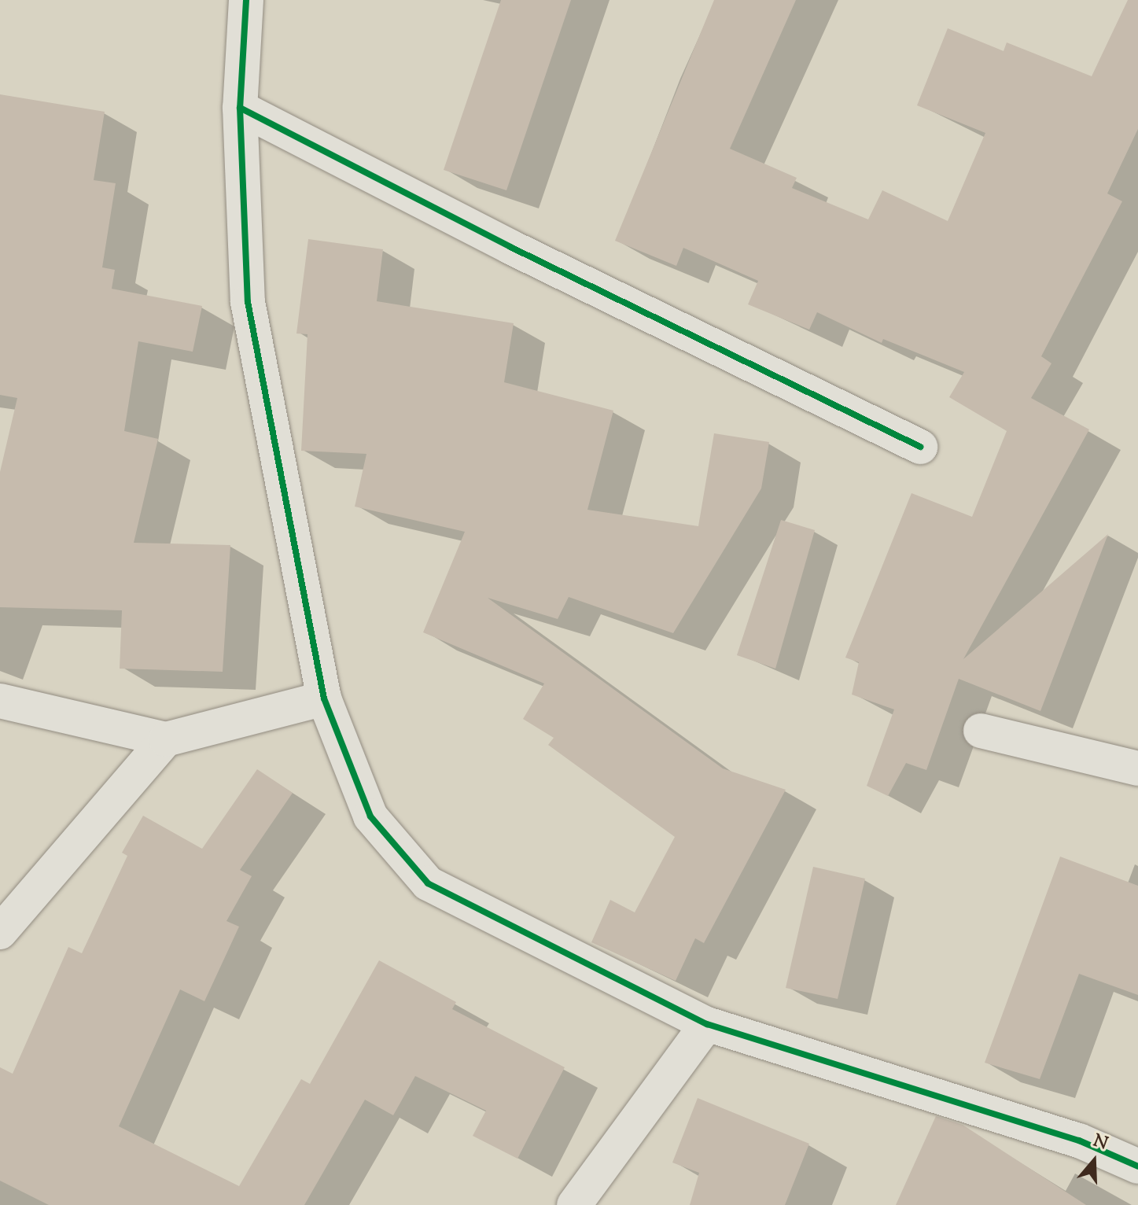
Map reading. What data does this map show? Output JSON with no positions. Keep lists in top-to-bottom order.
{
  "north": "top"
}
